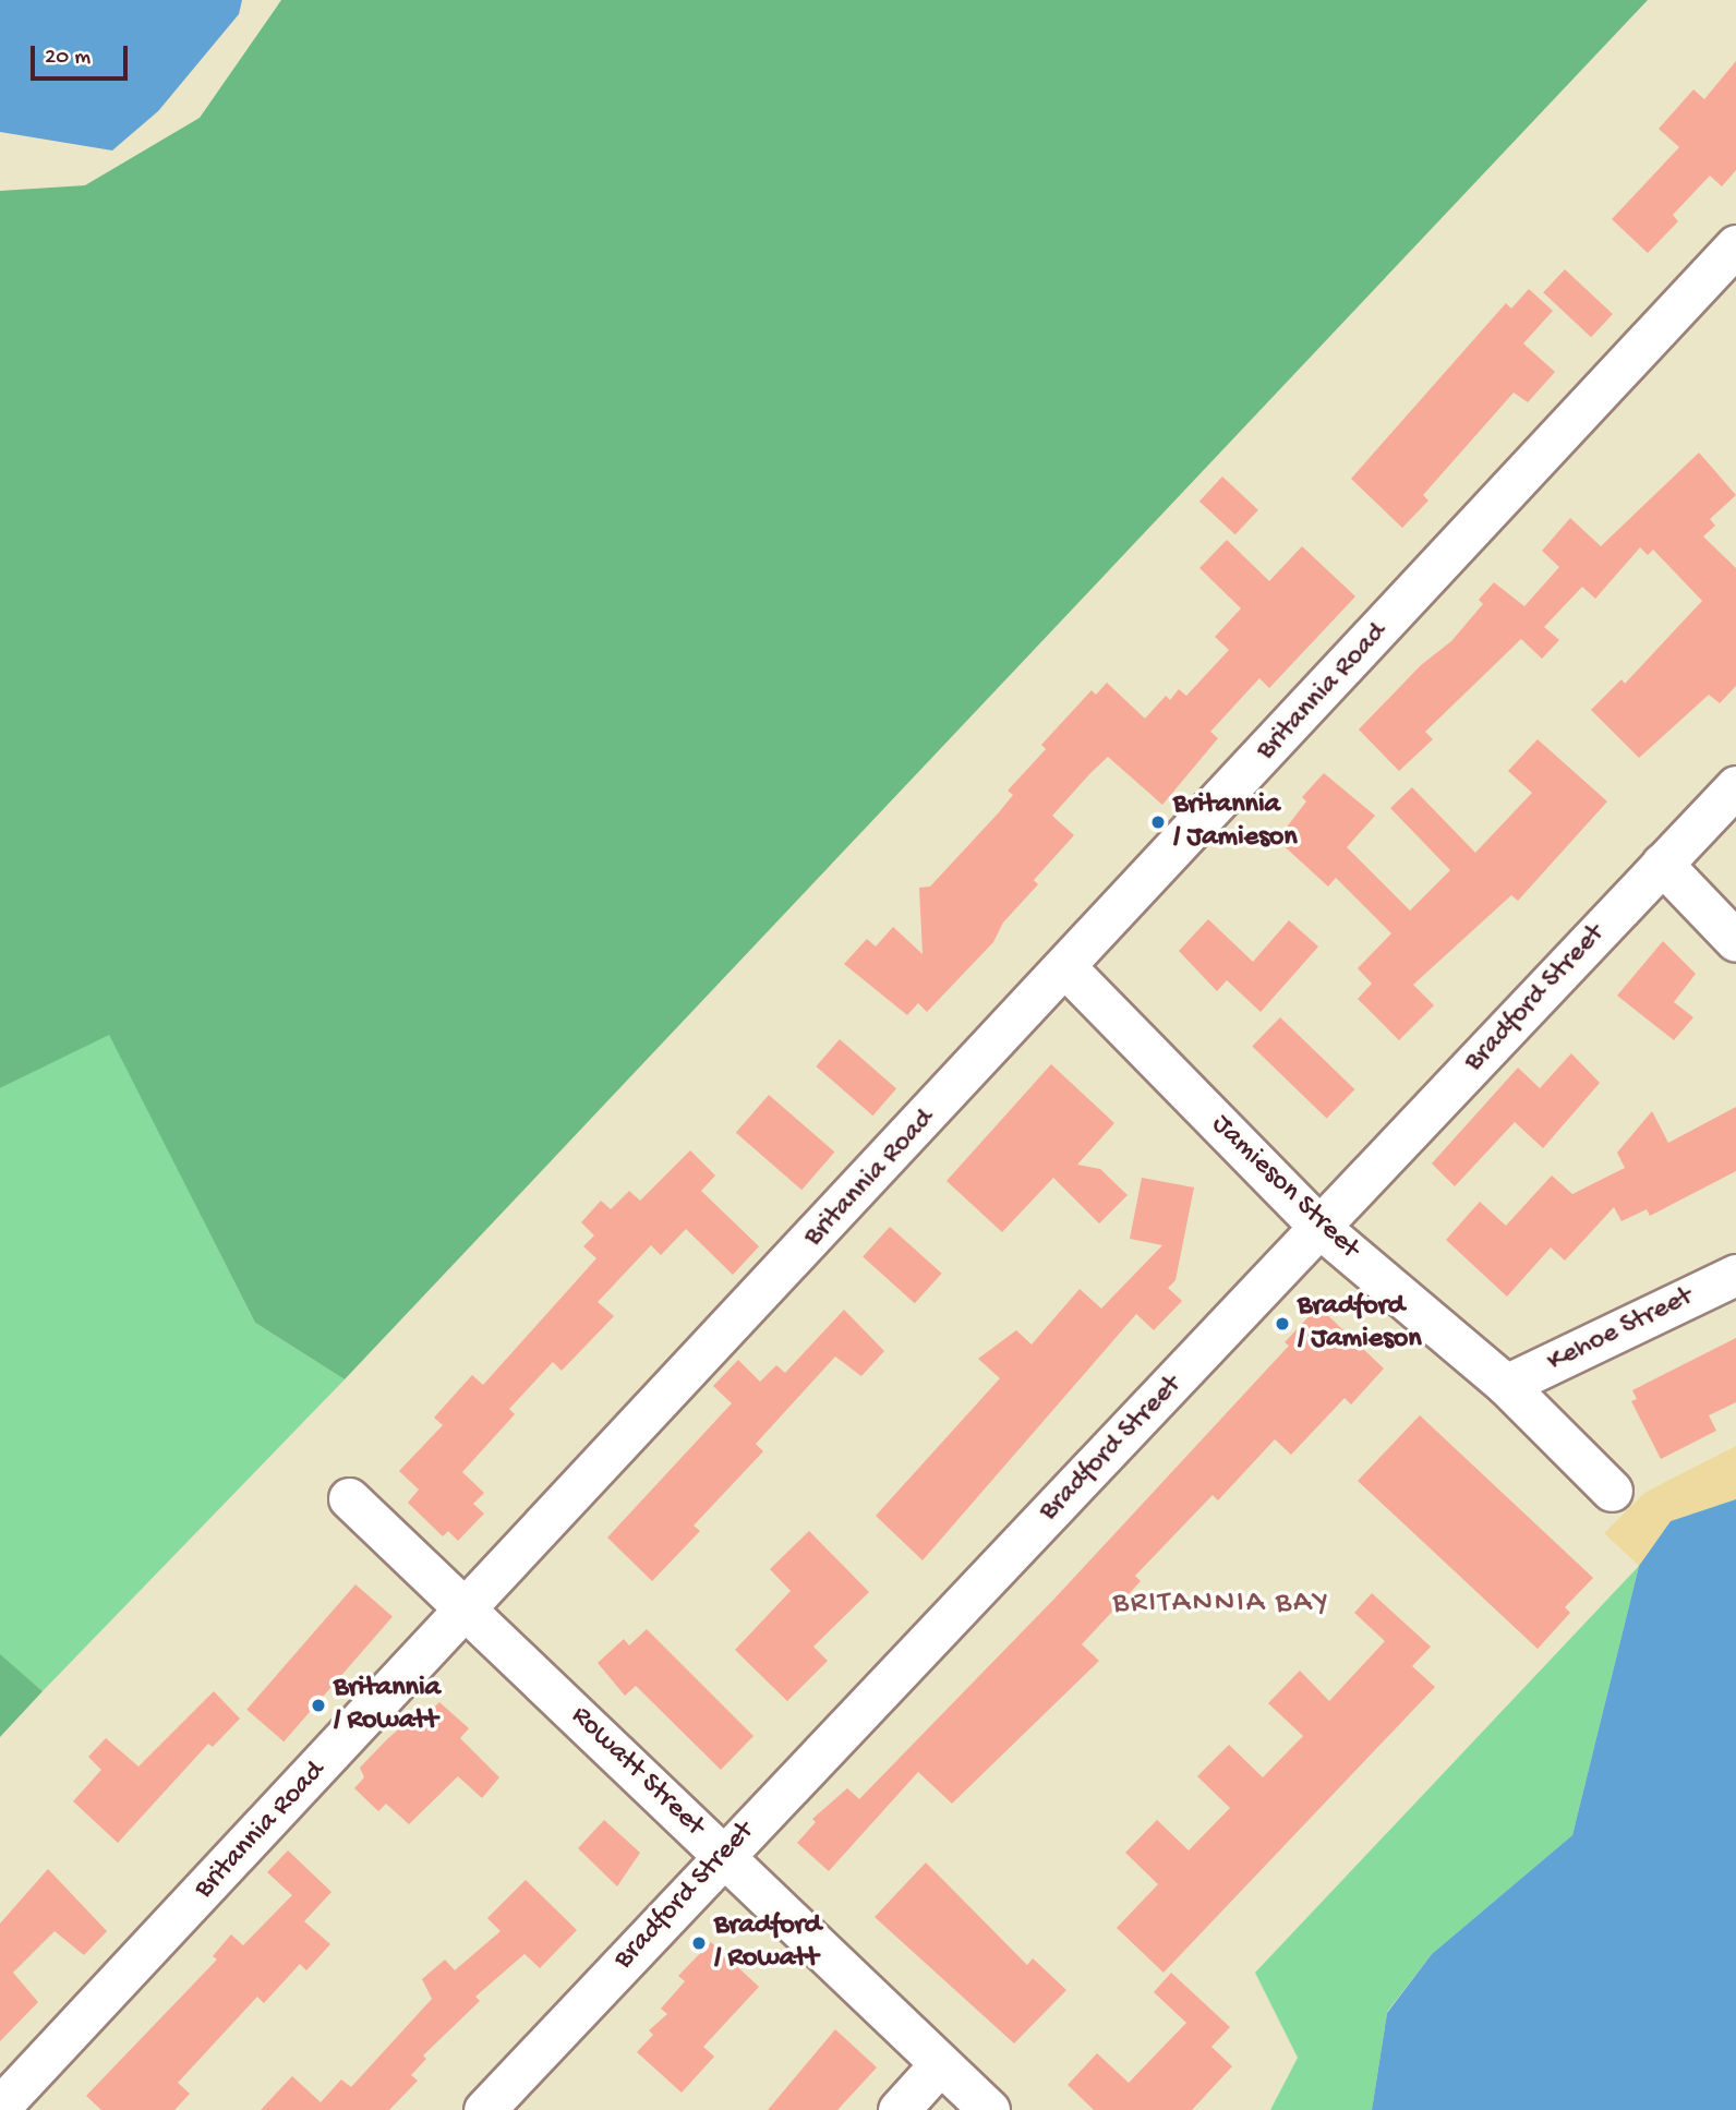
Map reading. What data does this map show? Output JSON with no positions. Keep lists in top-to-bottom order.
{
  "streets": {
    "street": [
      "Britannia Road",
      "Bradford Street",
      "Jamieson Street",
      "Kehoe Street",
      "Rowatt Street"
    ]
  },
  "crossings": [
    ["Britannia Road", "Jamieson Street"],
    ["Britannia Road", "Rowatt Street"],
    ["Bradford Street", "Jamieson Street"],
    ["Bradford Street", "Rowatt Street"],
    ["Jamieson Street", "Kehoe Street"]
  ],
  "districts": ["BRITANNIA BAY"],
  "places": [
    "Britannia / Jamieson",
    "Bradford / Jamieson",
    "Britannia / Rowatt",
    "Bradford / Rowatt"
  ],
  "scale_bar": "20 m"
}
